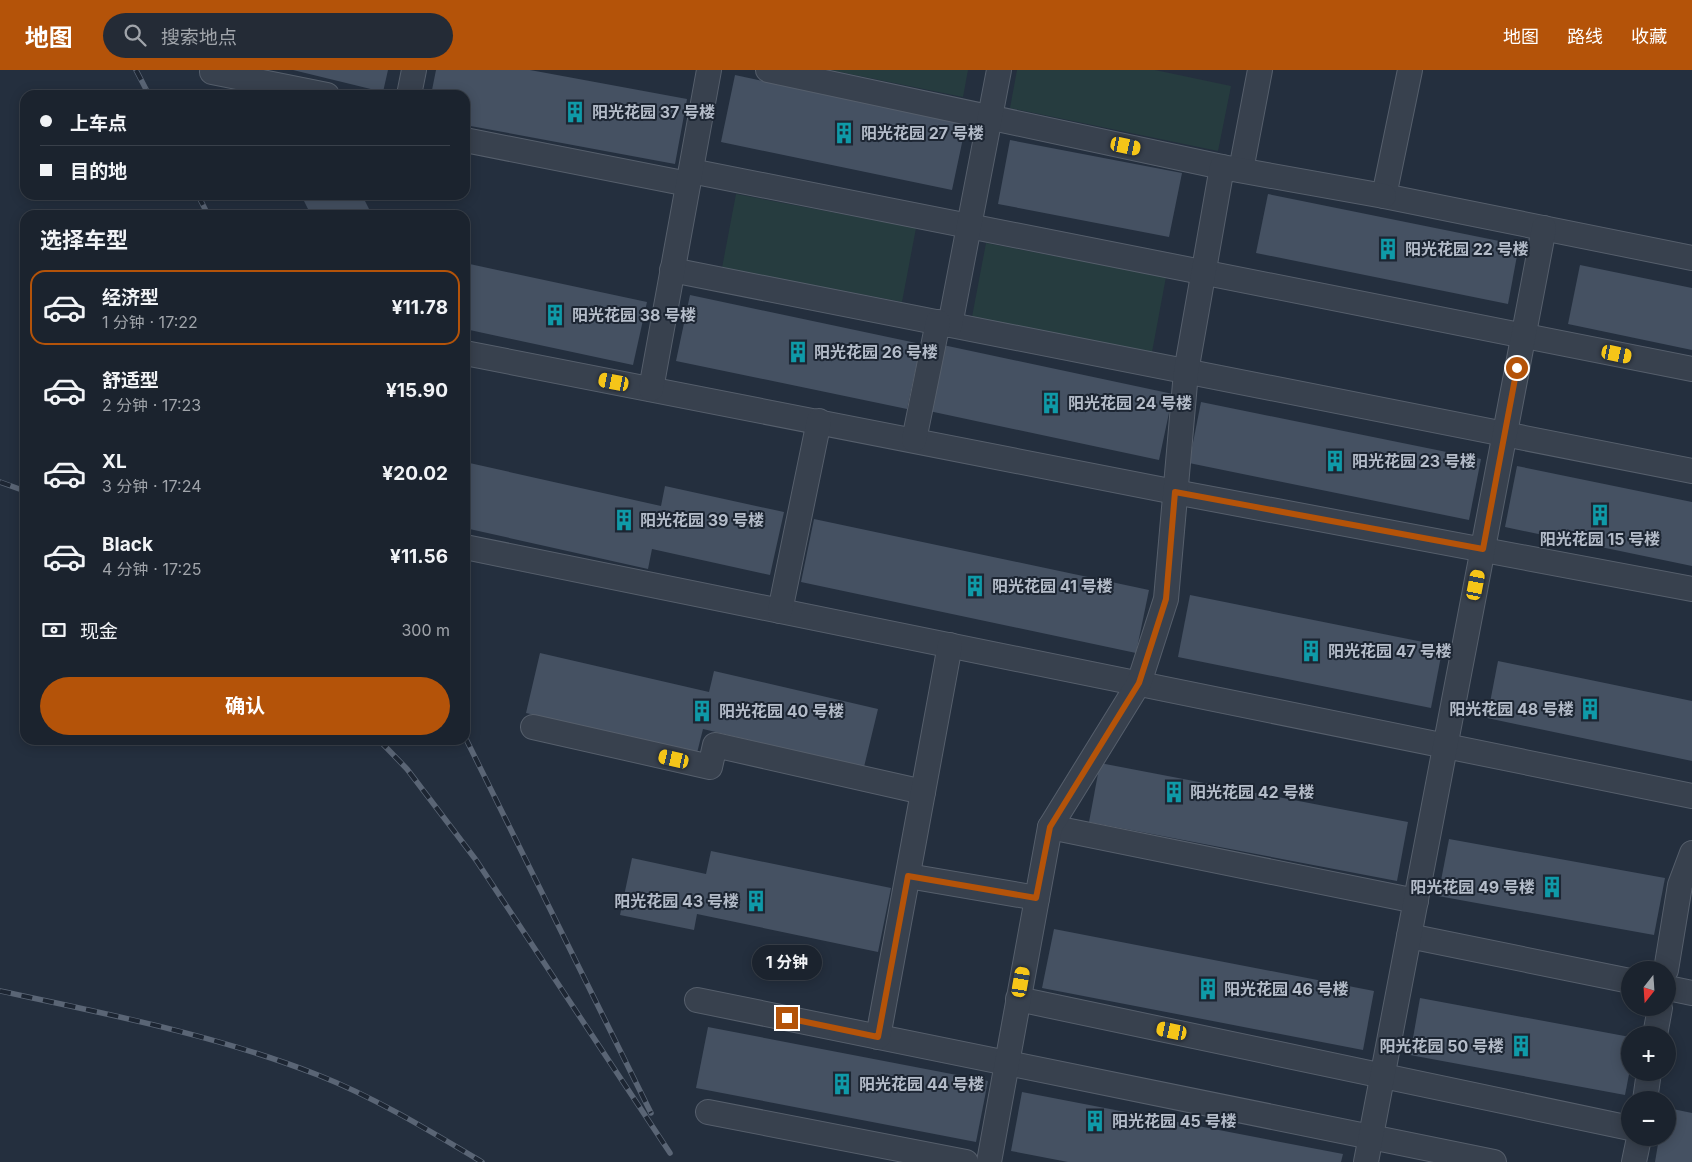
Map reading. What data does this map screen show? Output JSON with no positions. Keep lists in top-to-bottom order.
{
  "places": {
    "building": [
      "阳光花园 37 号楼",
      "阳光花园 27 号楼",
      "阳光花园 22 号楼",
      "阳光花园 38 号楼",
      "阳光花园 26 号楼",
      "阳光花园 24 号楼",
      "阳光花园 23 号楼",
      "阳光花园 15 号楼",
      "阳光花园 39 号楼",
      "阳光花园 41 号楼",
      "阳光花园 47 号楼",
      "阳光花园 48 号楼",
      "阳光花园 40 号楼",
      "阳光花园 42 号楼",
      "阳光花园 49 号楼",
      "阳光花园 43 号楼",
      "阳光花园 46 号楼",
      "阳光花园 50 号楼",
      "阳光花园 44 号楼",
      "阳光花园 45 号楼"
    ]
  },
  "north": "bottom",
  "page": {
    "header": "地图",
    "search": "搜索地点",
    "nav": ["地图", "路线", "收藏"],
    "banner": ["上车点", "目的地"],
    "heading": "选择车型",
    "list": [
      {
        "name": "经济型",
        "note": "1 分钟 · 17:22",
        "value": "¥11.78"
      },
      {
        "name": "舒适型",
        "note": "2 分钟 · 17:23",
        "value": "¥15.90"
      },
      {
        "name": "XL",
        "note": "3 分钟 · 17:24",
        "value": "¥20.02"
      },
      {
        "name": "Black",
        "note": "4 分钟 · 17:25",
        "value": "¥11.56"
      }
    ],
    "pay": ["现金", "300 m"],
    "buttons": "确认",
    "bubble": "1 分钟",
    "map_buttons": ["+", "−"]
  }
}
